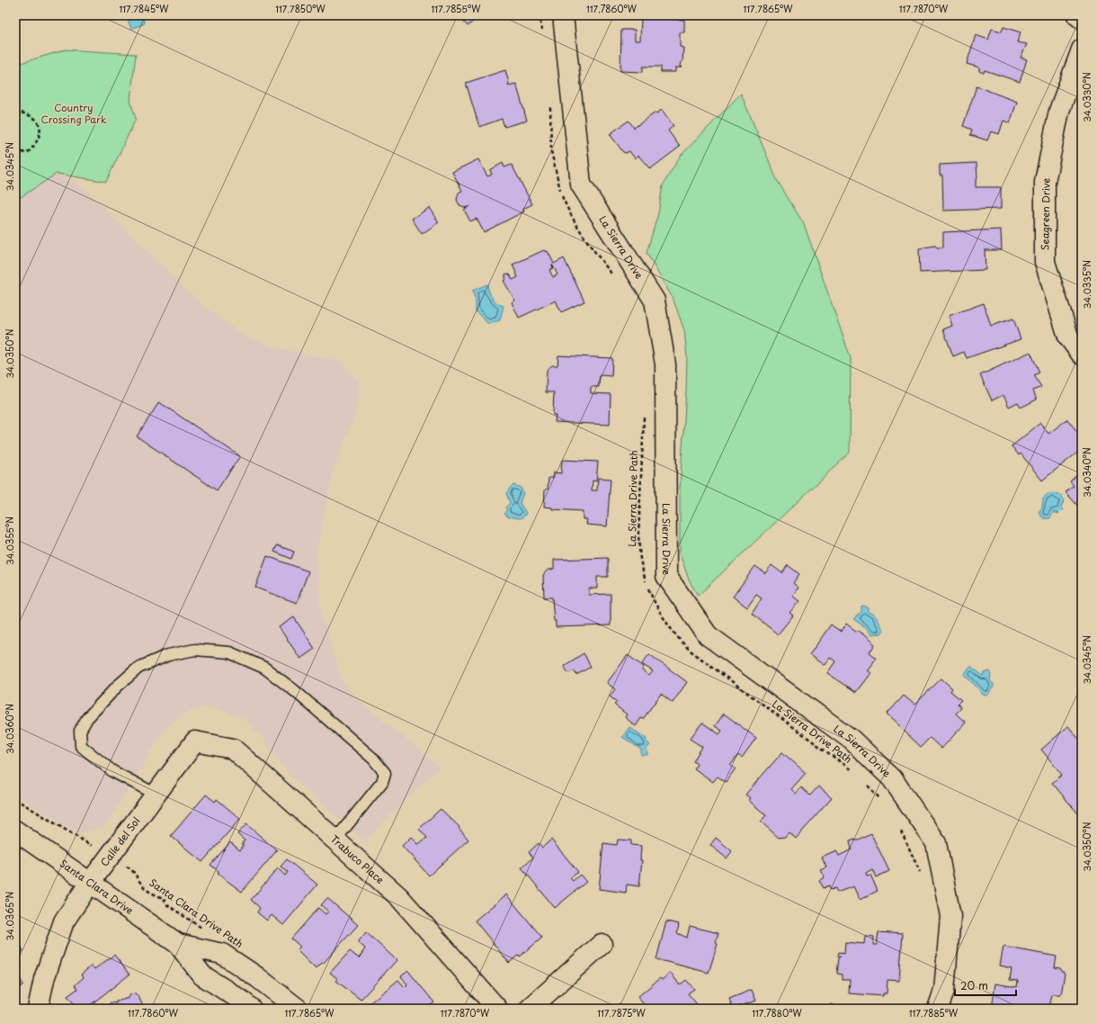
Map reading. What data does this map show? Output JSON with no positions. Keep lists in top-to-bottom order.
{
  "streets": {
    "street": [
      "Seagreen Drive",
      "La Sierra Drive",
      "Calle del Sol",
      "Trabuco Place",
      "Santa Clara Drive"
    ],
    "path": ["La Sierra Drive Path", "Santa Clara Drive Path"]
  },
  "crossings": [
    ["Calle del Sol", "Trabuco Place"],
    ["Calle del Sol", "Santa Clara Drive"],
    ["Calle del Sol", "Santa Clara Drive Path"]
  ],
  "parks": ["Country Crossing Park"],
  "scale_bar": "20 m",
  "coordinates": [
    "117.7845°W",
    "117.7850°W",
    "117.7855°W",
    "117.7860°W",
    "117.7865°W",
    "117.7870°W",
    "34.0330°N",
    "34.0345°N",
    "34.0335°N",
    "34.0350°N",
    "34.0340°N",
    "34.0355°N",
    "34.0360°N",
    "34.0365°N",
    "117.7875°W",
    "117.7880°W",
    "117.7885°W"
  ]
}
